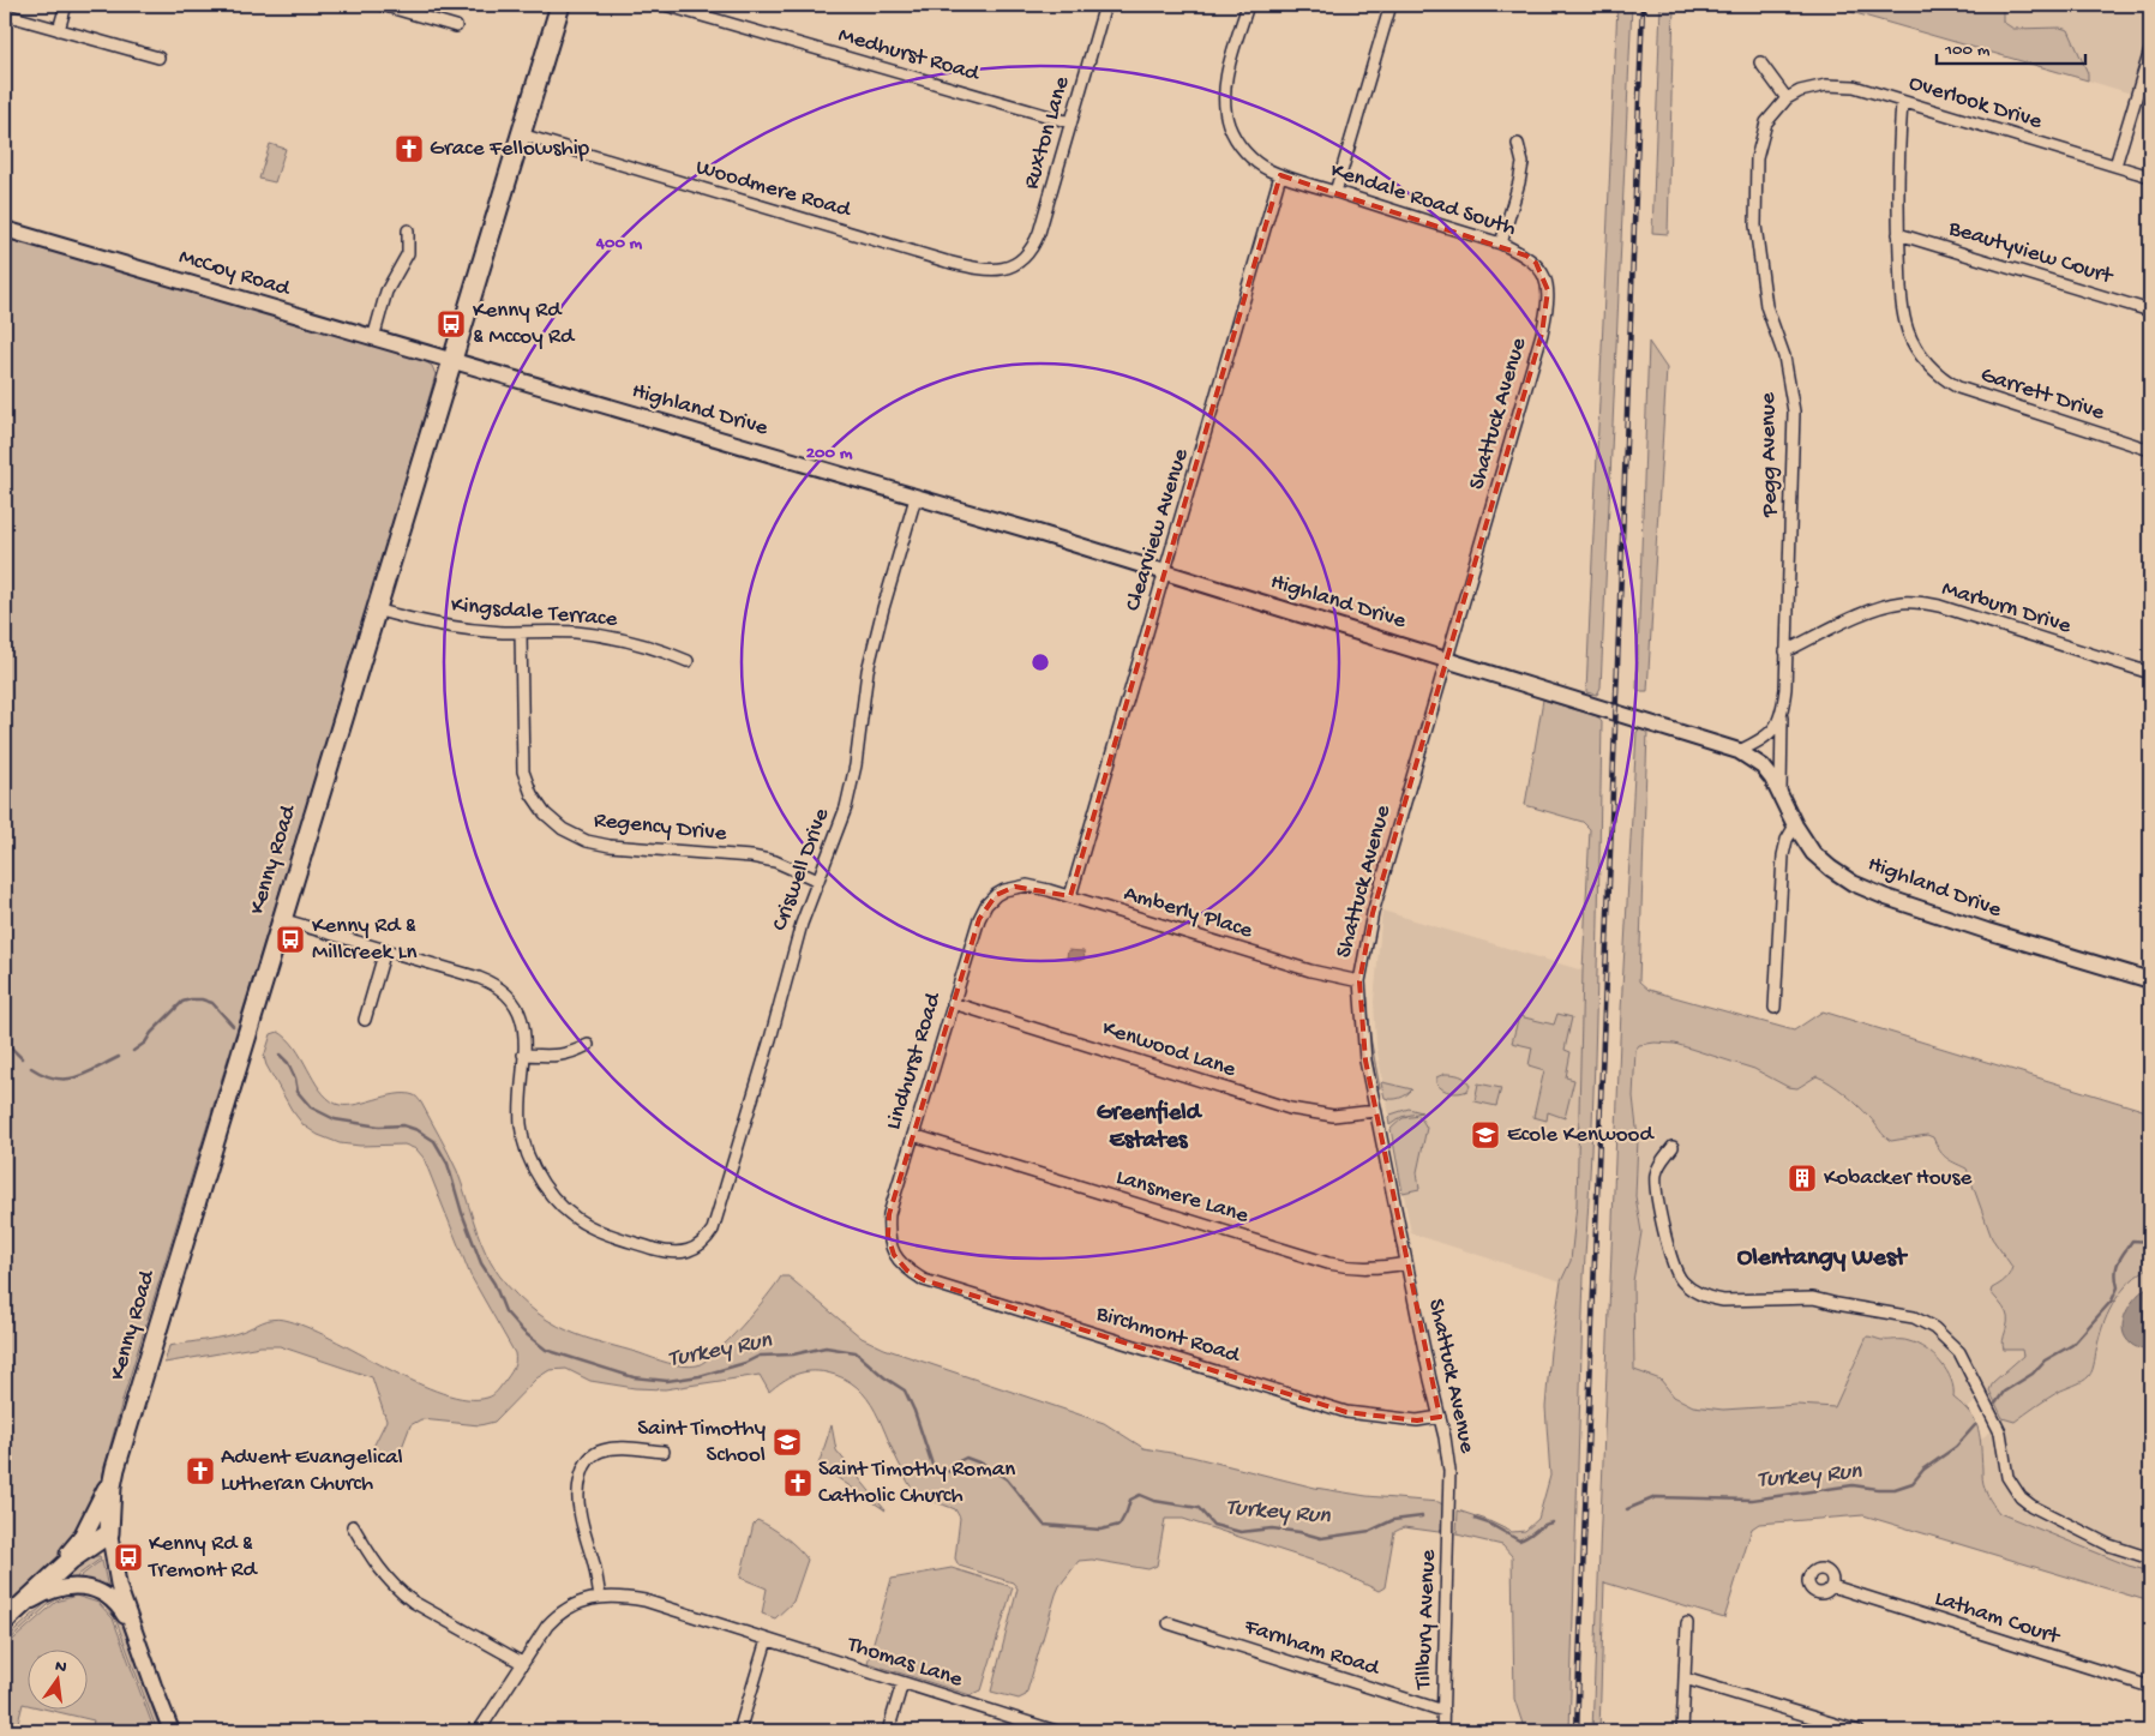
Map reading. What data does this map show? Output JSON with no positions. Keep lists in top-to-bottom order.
{
  "streets": {
    "main road": ["Kenny Road"],
    "street": [
      "Medhurst Road",
      "Overlook Drive",
      "Ruxton Lane",
      "Woodmere Road",
      "Kendale Road South",
      "Beautyview Court",
      "McCoy Road",
      "Garrett Drive",
      "Highland Drive",
      "Shattuck Avenue",
      "Pegg Avenue",
      "Clearview Avenue",
      "Marburn Drive",
      "Kingsdale Terrace",
      "Regency Drive",
      "Criswell Drive",
      "Amberly Place",
      "Kenwood Lane",
      "Lindhurst Road",
      "Lansmere Lane",
      "Birchmont Road",
      "Latham Court",
      "Tillbury Avenue",
      "Farnham Road",
      "Thomas Lane"
    ]
  },
  "crossings": [
    ["Medhurst Road", "Ruxton Lane"],
    ["Overlook Drive", "Garrett Drive"],
    ["Overlook Drive", "Pegg Avenue"],
    ["Ruxton Lane", "Woodmere Road"],
    ["Woodmere Road", "Kenny Road"],
    ["Kendale Road South", "Shattuck Avenue"],
    ["Kendale Road South", "Clearview Avenue"],
    ["Beautyview Court", "Garrett Drive"],
    ["McCoy Road", "Highland Drive"],
    ["McCoy Road", "Kenny Road"],
    ["Highland Drive", "Shattuck Avenue"],
    ["Highland Drive", "Pegg Avenue"],
    ["Highland Drive", "Clearview Avenue"],
    ["Highland Drive", "Kenny Road"],
    ["Highland Drive", "Criswell Drive"],
    ["Shattuck Avenue", "Amberly Place"],
    ["Shattuck Avenue", "Kenwood Lane"],
    ["Shattuck Avenue", "Lansmere Lane"],
    ["Shattuck Avenue", "Birchmont Road"],
    ["Shattuck Avenue", "Tillbury Avenue"],
    ["Pegg Avenue", "Marburn Drive"],
    ["Clearview Avenue", "Amberly Place"],
    ["Kingsdale Terrace", "Regency Drive"],
    ["Kingsdale Terrace", "Kenny Road"],
    ["Regency Drive", "Criswell Drive"],
    ["Amberly Place", "Lindhurst Road"],
    ["Kenwood Lane", "Lindhurst Road"],
    ["Lindhurst Road", "Lansmere Lane"],
    ["Lindhurst Road", "Birchmont Road"],
    ["Tillbury Avenue", "Farnham Road"]
  ],
  "districts": ["Greenfield Estates", "Olentangy West"],
  "water": ["Turkey Run"],
  "places": {
    "church": ["Grace Fellowship", "Advent Evangelical Lutheran Church", "Saint Timothy Roman Catholic Church"],
    "bus stop": ["Kenny Rd & Mccoy Rd", "Kenny Rd & Millcreek Ln", "Kenny Rd & Tremont Rd"],
    "school or university": ["Ecole Kenwood", "Saint Timothy School"],
    "building": ["Kobacker House"]
  },
  "scale_bar": "100 m",
  "north": "top",
  "rings": ["400 m", "200 m"]
}
